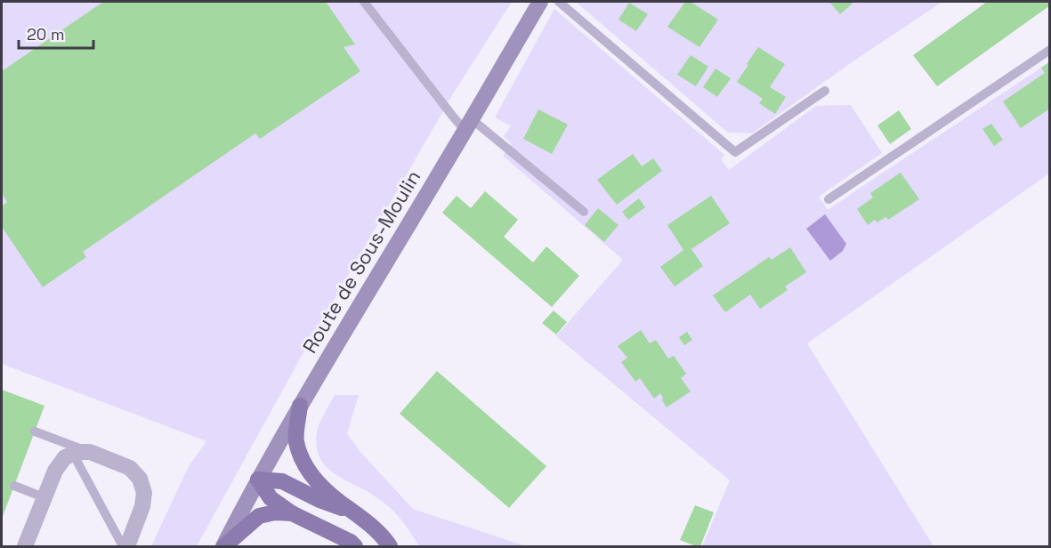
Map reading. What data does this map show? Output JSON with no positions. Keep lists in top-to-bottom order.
{
  "streets": {
    "main road": ["Route de Sous-Moulin"]
  },
  "scale_bar": "20 m"
}
